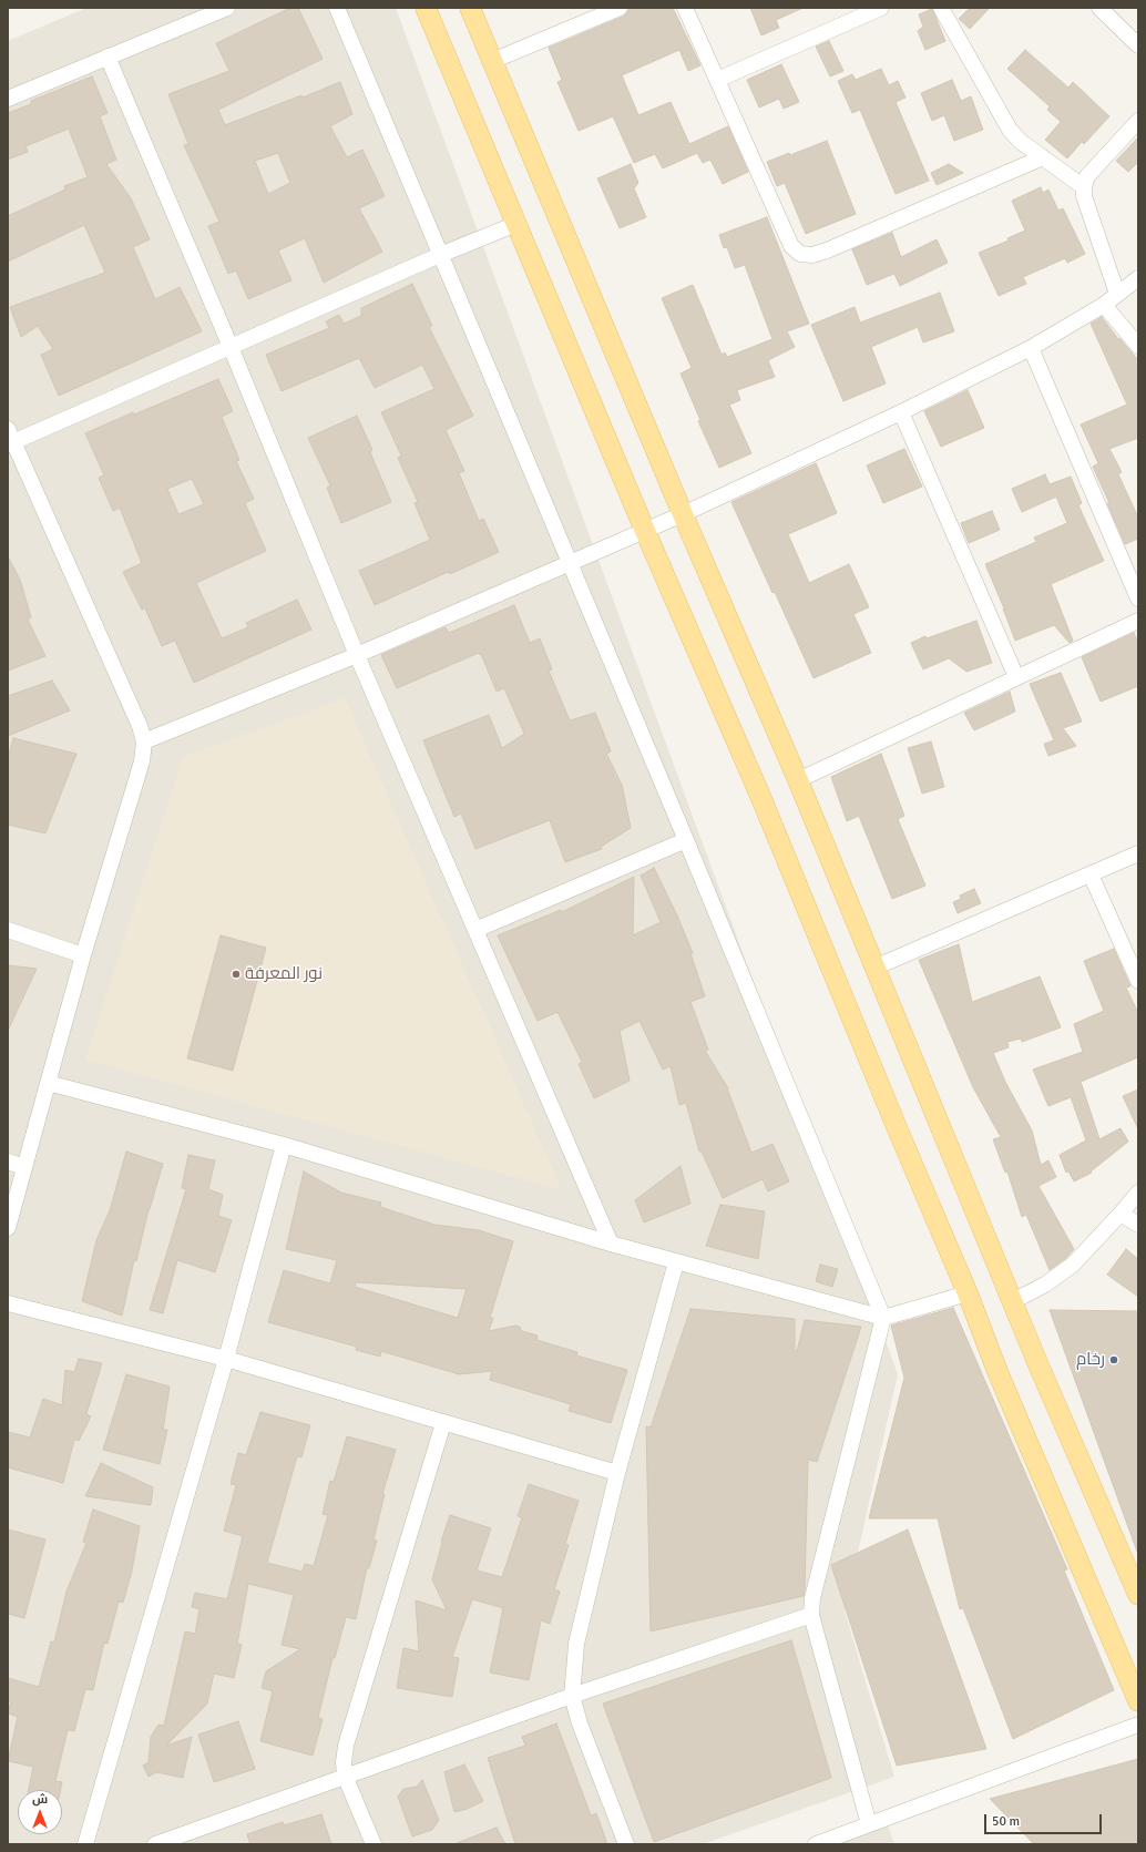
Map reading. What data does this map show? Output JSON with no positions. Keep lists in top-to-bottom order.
{
  "places": ["نور المعرفة", "رخام"],
  "scale_bar": "50 m",
  "north": "top"
}
